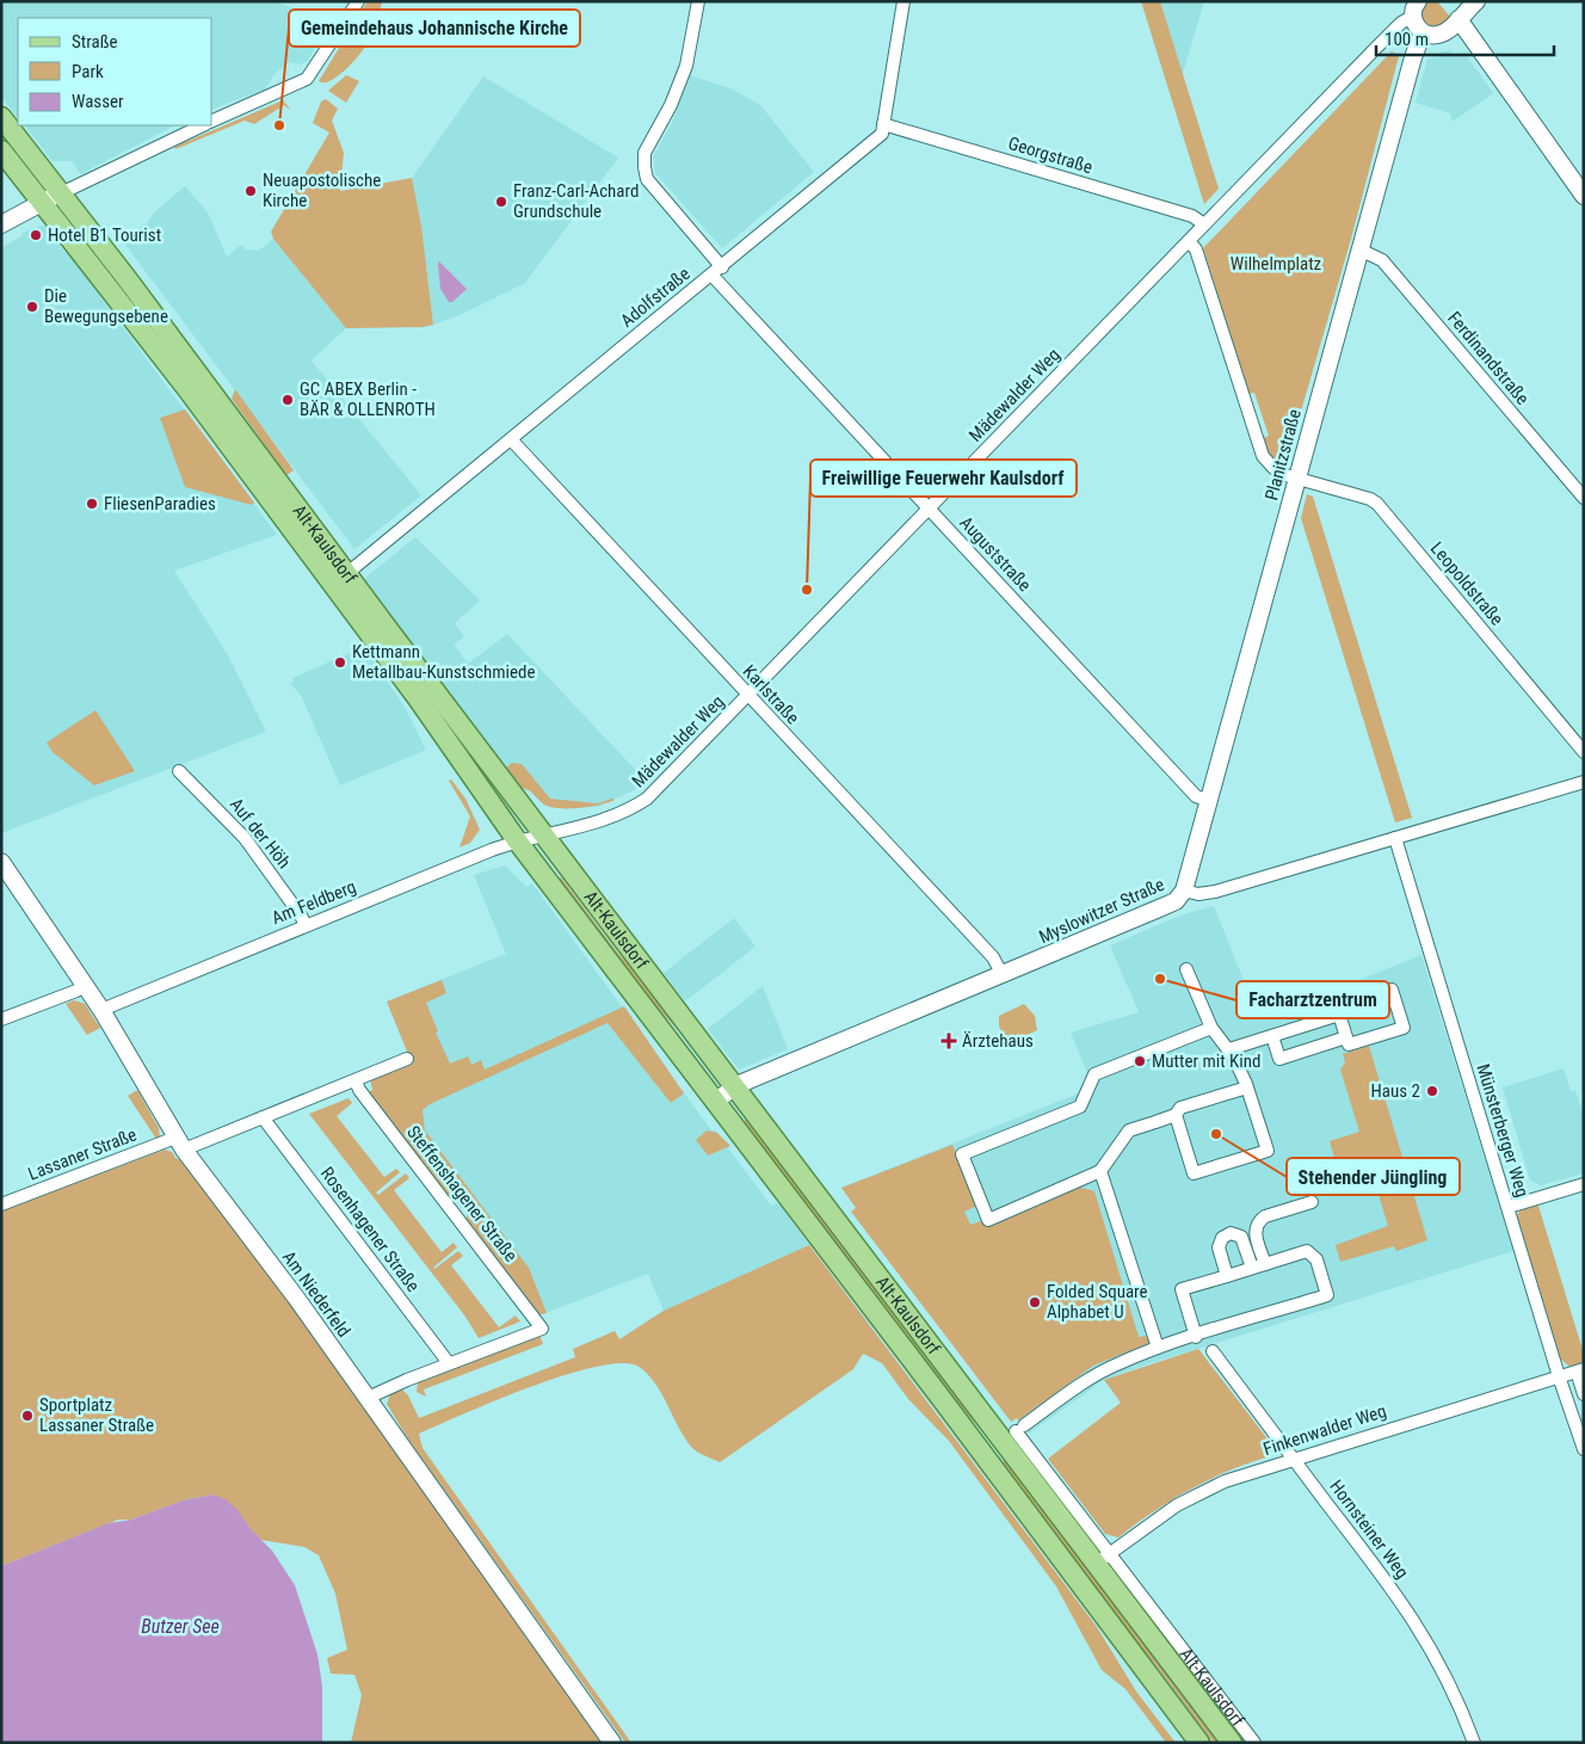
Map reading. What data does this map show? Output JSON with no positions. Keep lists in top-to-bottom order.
{
  "streets": {
    "main road": ["Alt-Kaulsdorf"],
    "street": [
      "Georgstraße",
      "Adolfstraße",
      "Ferdinandstraße",
      "Mädewalder Weg",
      "Planitzstraße",
      "Auguststraße",
      "Leopoldstraße",
      "Karlstraße",
      "Auf der Höh",
      "Am Feldberg",
      "Myslowitzer Straße",
      "Münsterberger Weg",
      "Lassaner Straße",
      "Steffenshagener Straße",
      "Rosenhagener Straße",
      "Am Niederfeld",
      "Finkenwalder Weg",
      "Hornsteiner Weg"
    ]
  },
  "crossings": [
    ["Georgstraße", "Adolfstraße"],
    ["Georgstraße", "Mädewalder Weg"],
    ["Adolfstraße", "Alt-Kaulsdorf"],
    ["Adolfstraße", "Auguststraße"],
    ["Adolfstraße", "Karlstraße"],
    ["Ferdinandstraße", "Planitzstraße"],
    ["Mädewalder Weg", "Alt-Kaulsdorf"],
    ["Mädewalder Weg", "Auguststraße"],
    ["Mädewalder Weg", "Karlstraße"],
    ["Mädewalder Weg", "Am Feldberg"],
    ["Planitzstraße", "Auguststraße"],
    ["Planitzstraße", "Leopoldstraße"],
    ["Planitzstraße", "Myslowitzer Straße"],
    ["Alt-Kaulsdorf", "Am Feldberg"],
    ["Alt-Kaulsdorf", "Myslowitzer Straße"],
    ["Alt-Kaulsdorf", "Finkenwalder Weg"],
    ["Karlstraße", "Myslowitzer Straße"],
    ["Auf der Höh", "Am Feldberg"],
    ["Am Feldberg", "Am Niederfeld"],
    ["Myslowitzer Straße", "Münsterberger Weg"],
    ["Münsterberger Weg", "Finkenwalder Weg"],
    ["Lassaner Straße", "Am Niederfeld"],
    ["Steffenshagener Straße", "Rosenhagener Straße"],
    ["Finkenwalder Weg", "Hornsteiner Weg"]
  ],
  "water": ["Butzer See"],
  "parks": ["Wilhelmplatz"],
  "places": {
    "other": [
      "Gemeindehaus Johannische Kirche",
      "Neuapostolische Kirche",
      "Franz-Carl-Achard Grundschule",
      "Hotel B1 Tourist",
      "Die Bewegungsebene",
      "GC ABEX Berlin - BÄR & OLLENROTH",
      "FliesenParadies",
      "Freiwillige Feuerwehr Kaulsdorf",
      "Kettmann Metallbau-Kunstschmiede",
      "Facharztzentrum",
      "Mutter mit Kind",
      "Haus 2",
      "Stehender Jüngling",
      "Folded Square Alphabet U",
      "Sportplatz Lassaner Straße"
    ],
    "health": ["Ärztehaus"]
  },
  "legend": ["Straße", "Park", "Wasser"],
  "scale_bar": "100 m"
}
